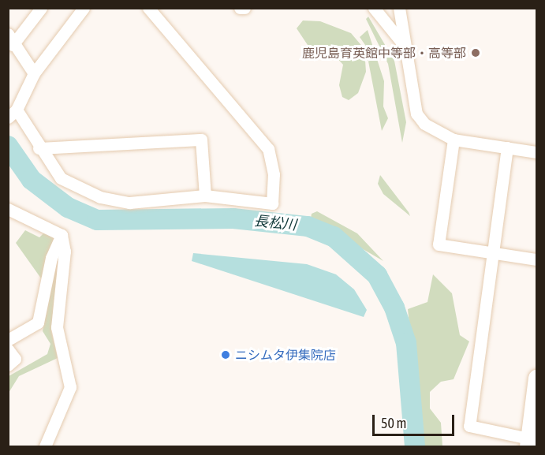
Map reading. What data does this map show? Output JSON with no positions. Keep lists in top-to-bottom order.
{
  "water": ["長松川"],
  "places": ["鹿児島育英館中等部・高等部", "ニシムタ伊集院店"],
  "scale_bar": "50 m"
}
